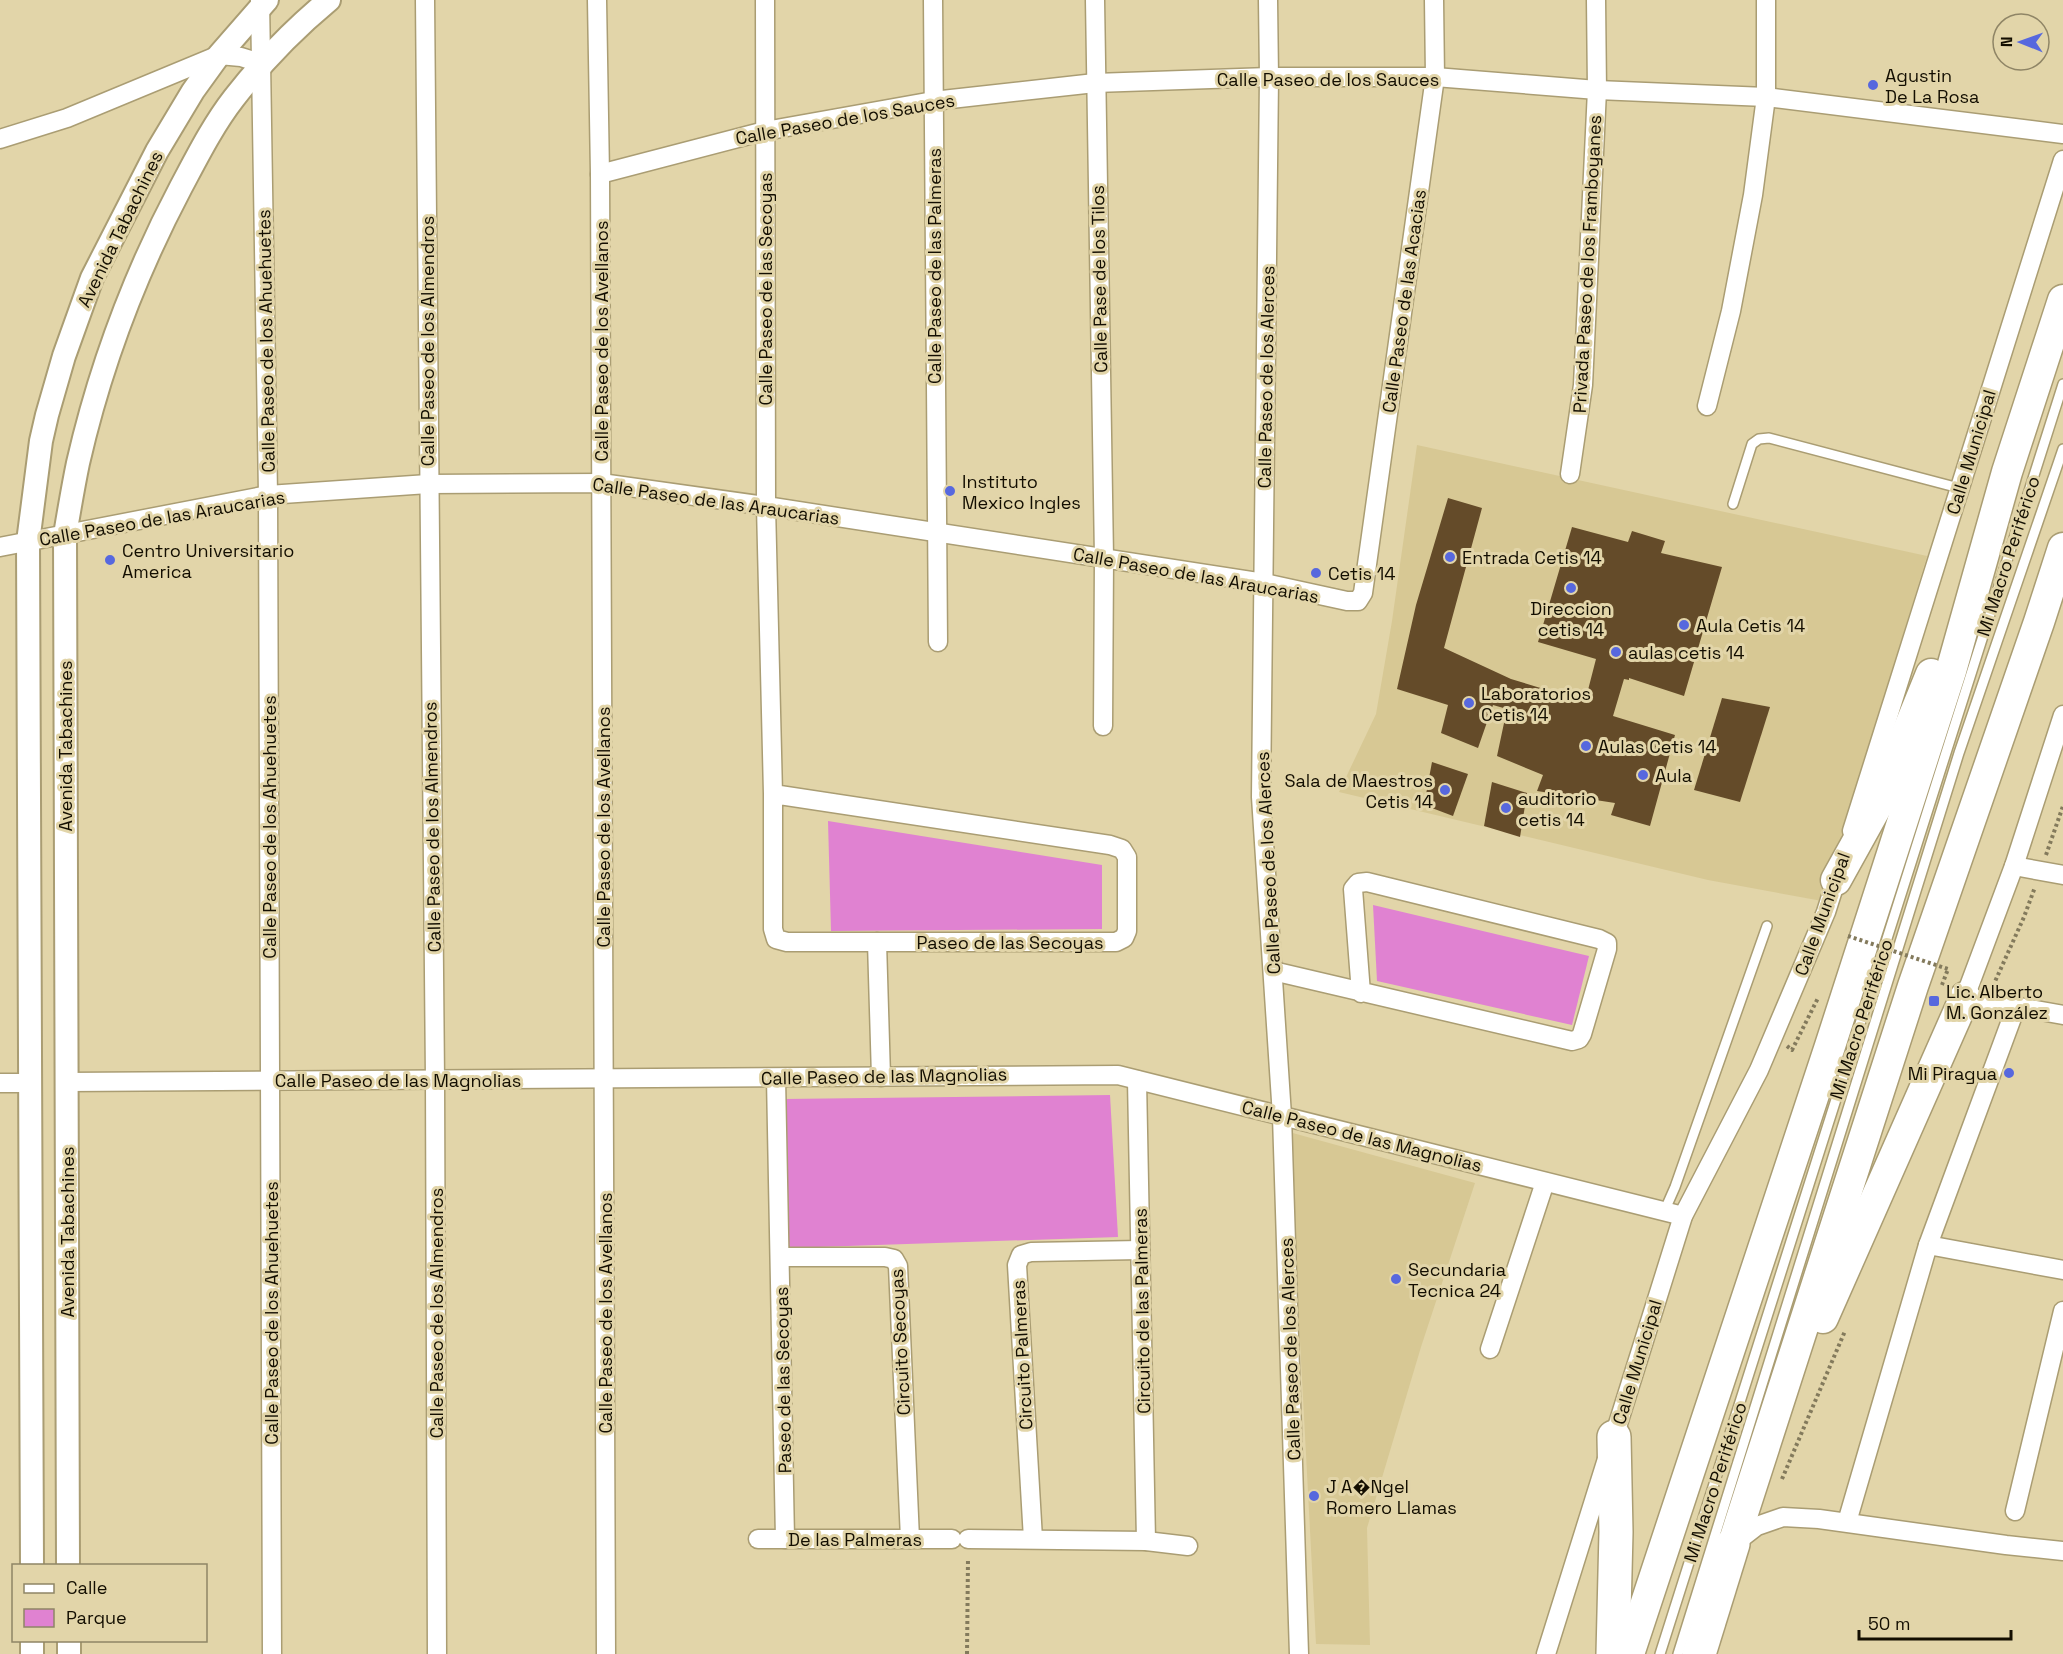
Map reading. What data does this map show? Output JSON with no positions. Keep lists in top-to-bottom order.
{
  "streets": {
    "street": [
      "Calle Paseo de los Sauces",
      "Avenida Tabachines",
      "Privada Paseo de los Framboyanes",
      "Calle Paseo de las Palmeras",
      "Calle Pase de los Tilos",
      "Calle Paseo de las Secoyas",
      "Calle Paseo de las Acacias",
      "Calle Paseo de los Ahuehuetes",
      "Calle Paseo de los Almendros",
      "Calle Paseo de los Avellanos",
      "Calle Paseo de los Alerces",
      "Calle Municipal",
      "Calle Paseo de las Araucarias",
      "Paseo de las Secoyas",
      "Calle Paseo de las Magnolias",
      "Circuito de las Palmeras",
      "Circuito Secoyas",
      "Circuito Palmeras",
      "De las Palmeras"
    ],
    "lane": ["Mi Macro Periférico"]
  },
  "crossings": [
    ["Calle Paseo de los Sauces", "Privada Paseo de los Framboyanes"],
    ["Calle Paseo de los Sauces", "Calle Paseo de las Palmeras"],
    ["Calle Paseo de los Sauces", "Calle Pase de los Tilos"],
    ["Calle Paseo de los Sauces", "Calle Paseo de las Secoyas"],
    ["Calle Paseo de los Sauces", "Calle Paseo de las Acacias"],
    ["Calle Paseo de los Sauces", "Calle Paseo de los Avellanos"],
    ["Calle Paseo de los Sauces", "Calle Paseo de los Alerces"],
    ["Avenida Tabachines", "Calle Paseo de los Ahuehuetes"],
    ["Avenida Tabachines", "Calle Paseo de las Araucarias"],
    ["Avenida Tabachines", "Calle Paseo de las Magnolias"],
    ["Calle Paseo de las Palmeras", "Calle Paseo de las Araucarias"],
    ["Calle Pase de los Tilos", "Calle Paseo de las Araucarias"],
    ["Calle Paseo de las Secoyas", "Calle Paseo de las Araucarias"],
    ["Calle Paseo de las Secoyas", "Paseo de las Secoyas"],
    ["Calle Paseo de las Acacias", "Calle Paseo de las Araucarias"],
    ["Calle Paseo de los Ahuehuetes", "Calle Paseo de las Araucarias"],
    ["Calle Paseo de los Ahuehuetes", "Calle Paseo de las Magnolias"],
    ["Calle Paseo de los Almendros", "Calle Paseo de las Araucarias"],
    ["Calle Paseo de los Almendros", "Calle Paseo de las Magnolias"],
    ["Calle Paseo de los Avellanos", "Calle Paseo de las Araucarias"],
    ["Calle Paseo de los Avellanos", "Calle Paseo de las Magnolias"],
    ["Calle Paseo de los Alerces", "Calle Paseo de las Araucarias"],
    ["Calle Paseo de los Alerces", "Calle Paseo de las Magnolias"],
    ["Calle Municipal", "Calle Paseo de las Magnolias"],
    ["Calle Paseo de las Araucarias", "Paseo de las Secoyas"],
    ["Paseo de las Secoyas", "Calle Paseo de las Magnolias"],
    ["Paseo de las Secoyas", "Circuito Secoyas"],
    ["Paseo de las Secoyas", "De las Palmeras"],
    ["Calle Paseo de las Magnolias", "Circuito de las Palmeras"],
    ["Circuito de las Palmeras", "Circuito Palmeras"],
    ["Circuito de las Palmeras", "De las Palmeras"],
    ["Circuito Secoyas", "De las Palmeras"],
    ["Circuito Palmeras", "De las Palmeras"]
  ],
  "places": {
    "other": [
      "Agustin De La Rosa",
      "Instituto Mexico Ingles",
      "Entrada Cetis 14",
      "Centro Universitario America",
      "Cetis 14",
      "Direccion cetis 14",
      "Aula Cetis 14",
      "aulas cetis 14",
      "Laboratorios Cetis 14",
      "Aulas Cetis 14",
      "Aula",
      "Sala de Maestros Cetis 14",
      "auditorio cetis 14",
      "Mi Piragua",
      "Secundaria Tecnica 24",
      "J A�Ngel Romero Llamas"
    ],
    "transit": ["Lic. Alberto M. González"]
  },
  "legend": ["Calle", "Parque"],
  "scale_bar": "50 m",
  "north": "left"
}
